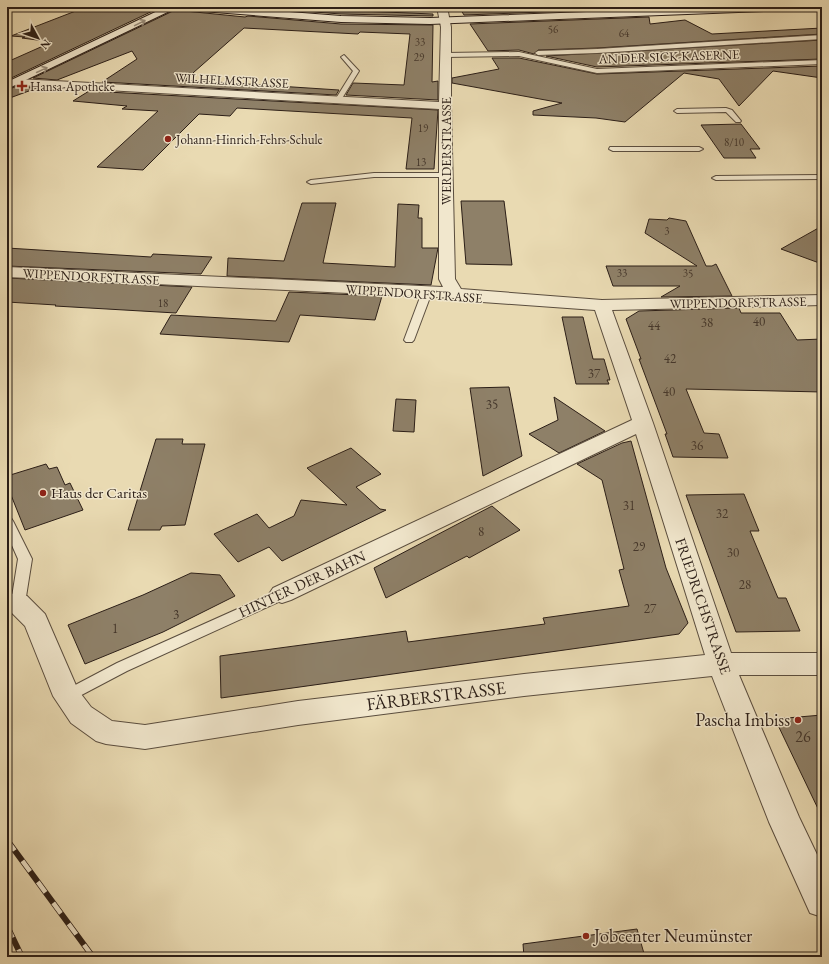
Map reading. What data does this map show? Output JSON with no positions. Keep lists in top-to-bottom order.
{
  "streets": {
    "street": [
      "WILHELMSTRASSE",
      "WERDERSTRASSE",
      "WIPPENDORFSTRASSE",
      "HINTER DER BAHN",
      "FRIEDRICHSTRASSE",
      "FÄRBERSTRASSE"
    ],
    "lane": ["AN DER SICK-KASERNE"]
  },
  "crossings": [
    ["AN DER SICK-KASERNE", "WERDERSTRASSE"],
    ["WILHELMSTRASSE", "WERDERSTRASSE"],
    ["WERDERSTRASSE", "WIPPENDORFSTRASSE"],
    ["WIPPENDORFSTRASSE", "FRIEDRICHSTRASSE"],
    ["HINTER DER BAHN", "FRIEDRICHSTRASSE"],
    ["HINTER DER BAHN", "FÄRBERSTRASSE"],
    ["FRIEDRICHSTRASSE", "FÄRBERSTRASSE"]
  ],
  "places": {
    "health": ["Hansa-Apotheke"],
    "other": [
      "Johann-Hinrich-Fehrs-Schule",
      "Haus der Caritas",
      "Pascha Imbiss",
      "Jobcenter Neumünster"
    ]
  },
  "house_numbers": [
    "56",
    "64",
    "33",
    "29",
    "19",
    "8/10",
    "13",
    "3",
    "33",
    "35",
    "18",
    "40",
    "38",
    "44",
    "42",
    "37",
    "40",
    "35",
    "36",
    "31",
    "32",
    "8",
    "29",
    "30",
    "28",
    "27",
    "3",
    "1",
    "26"
  ],
  "north": "bottom right"
}
